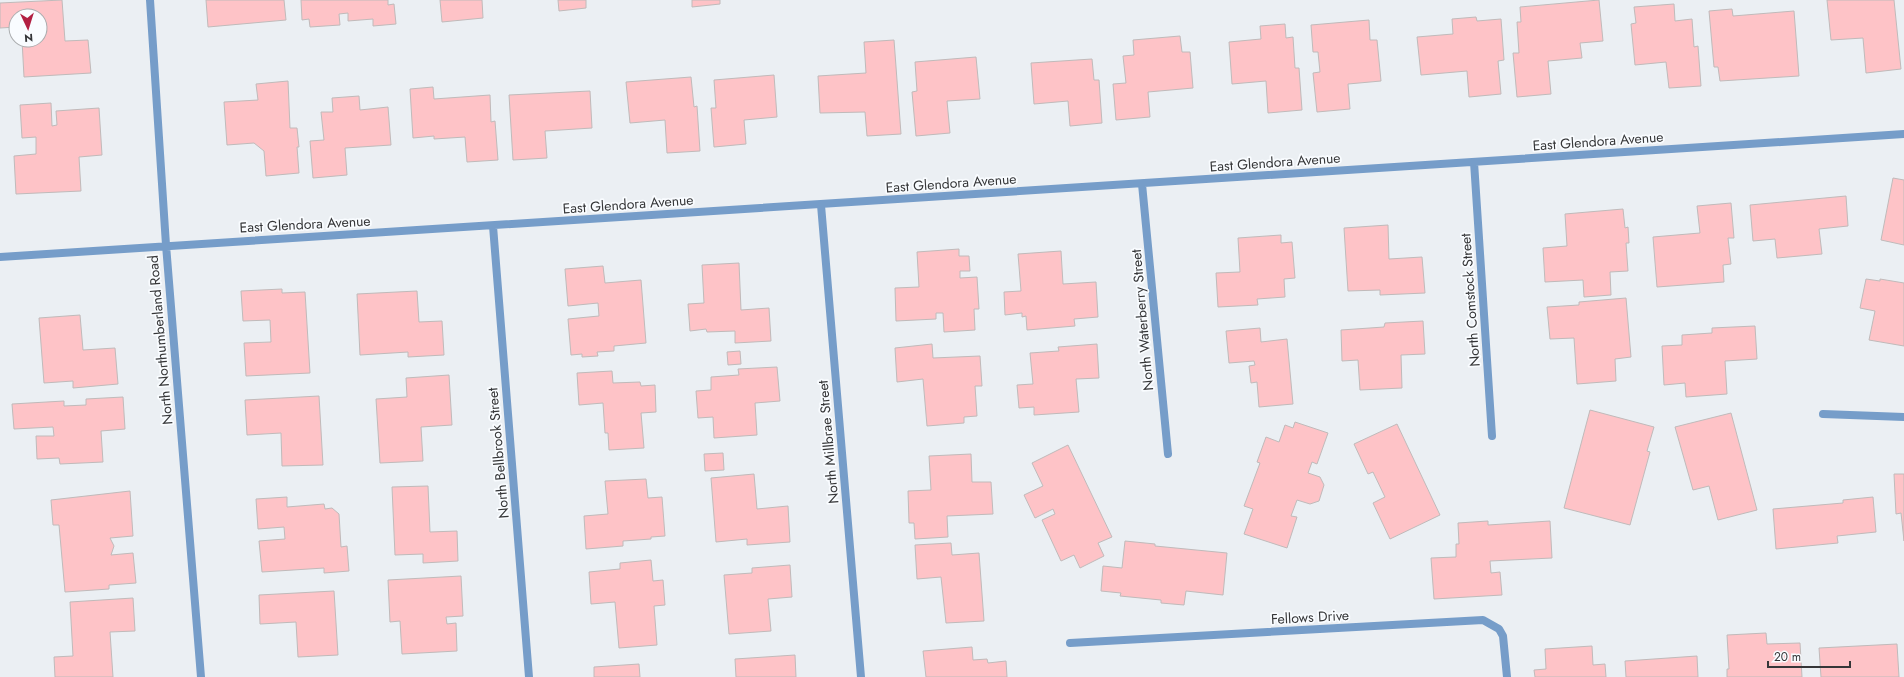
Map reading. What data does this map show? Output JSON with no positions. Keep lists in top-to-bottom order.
{
  "streets": {
    "street": [
      "East Glendora Avenue",
      "North Comstock Street",
      "North Waterberry Street",
      "North Northumberland Road",
      "North Millbrae Street",
      "North Bellbrook Street",
      "Fellows Drive"
    ]
  },
  "crossings": [
    ["East Glendora Avenue", "North Comstock Street"],
    ["East Glendora Avenue", "North Waterberry Street"],
    ["East Glendora Avenue", "North Northumberland Road"],
    ["East Glendora Avenue", "North Millbrae Street"],
    ["East Glendora Avenue", "North Bellbrook Street"]
  ],
  "scale_bar": "20 m",
  "north": "bottom"
}
